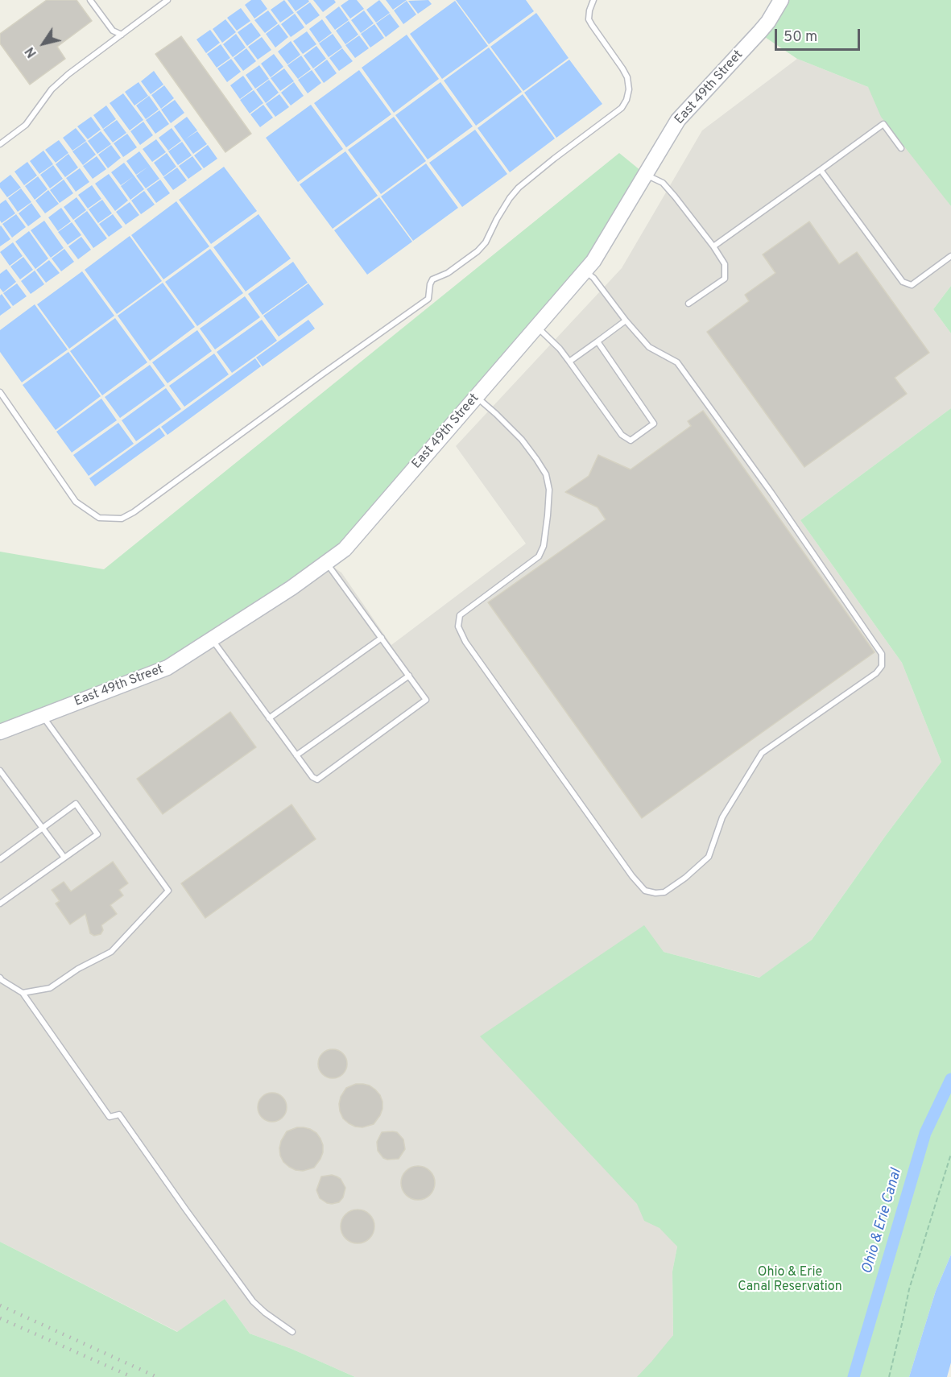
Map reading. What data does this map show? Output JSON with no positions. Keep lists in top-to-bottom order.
{
  "streets": {
    "street": ["East 49th Street"]
  },
  "water": ["Ohio & Erie Canal"],
  "parks": ["Ohio & Erie Canal Reservation"],
  "scale_bar": "50 m",
  "north": "bottom left"
}
